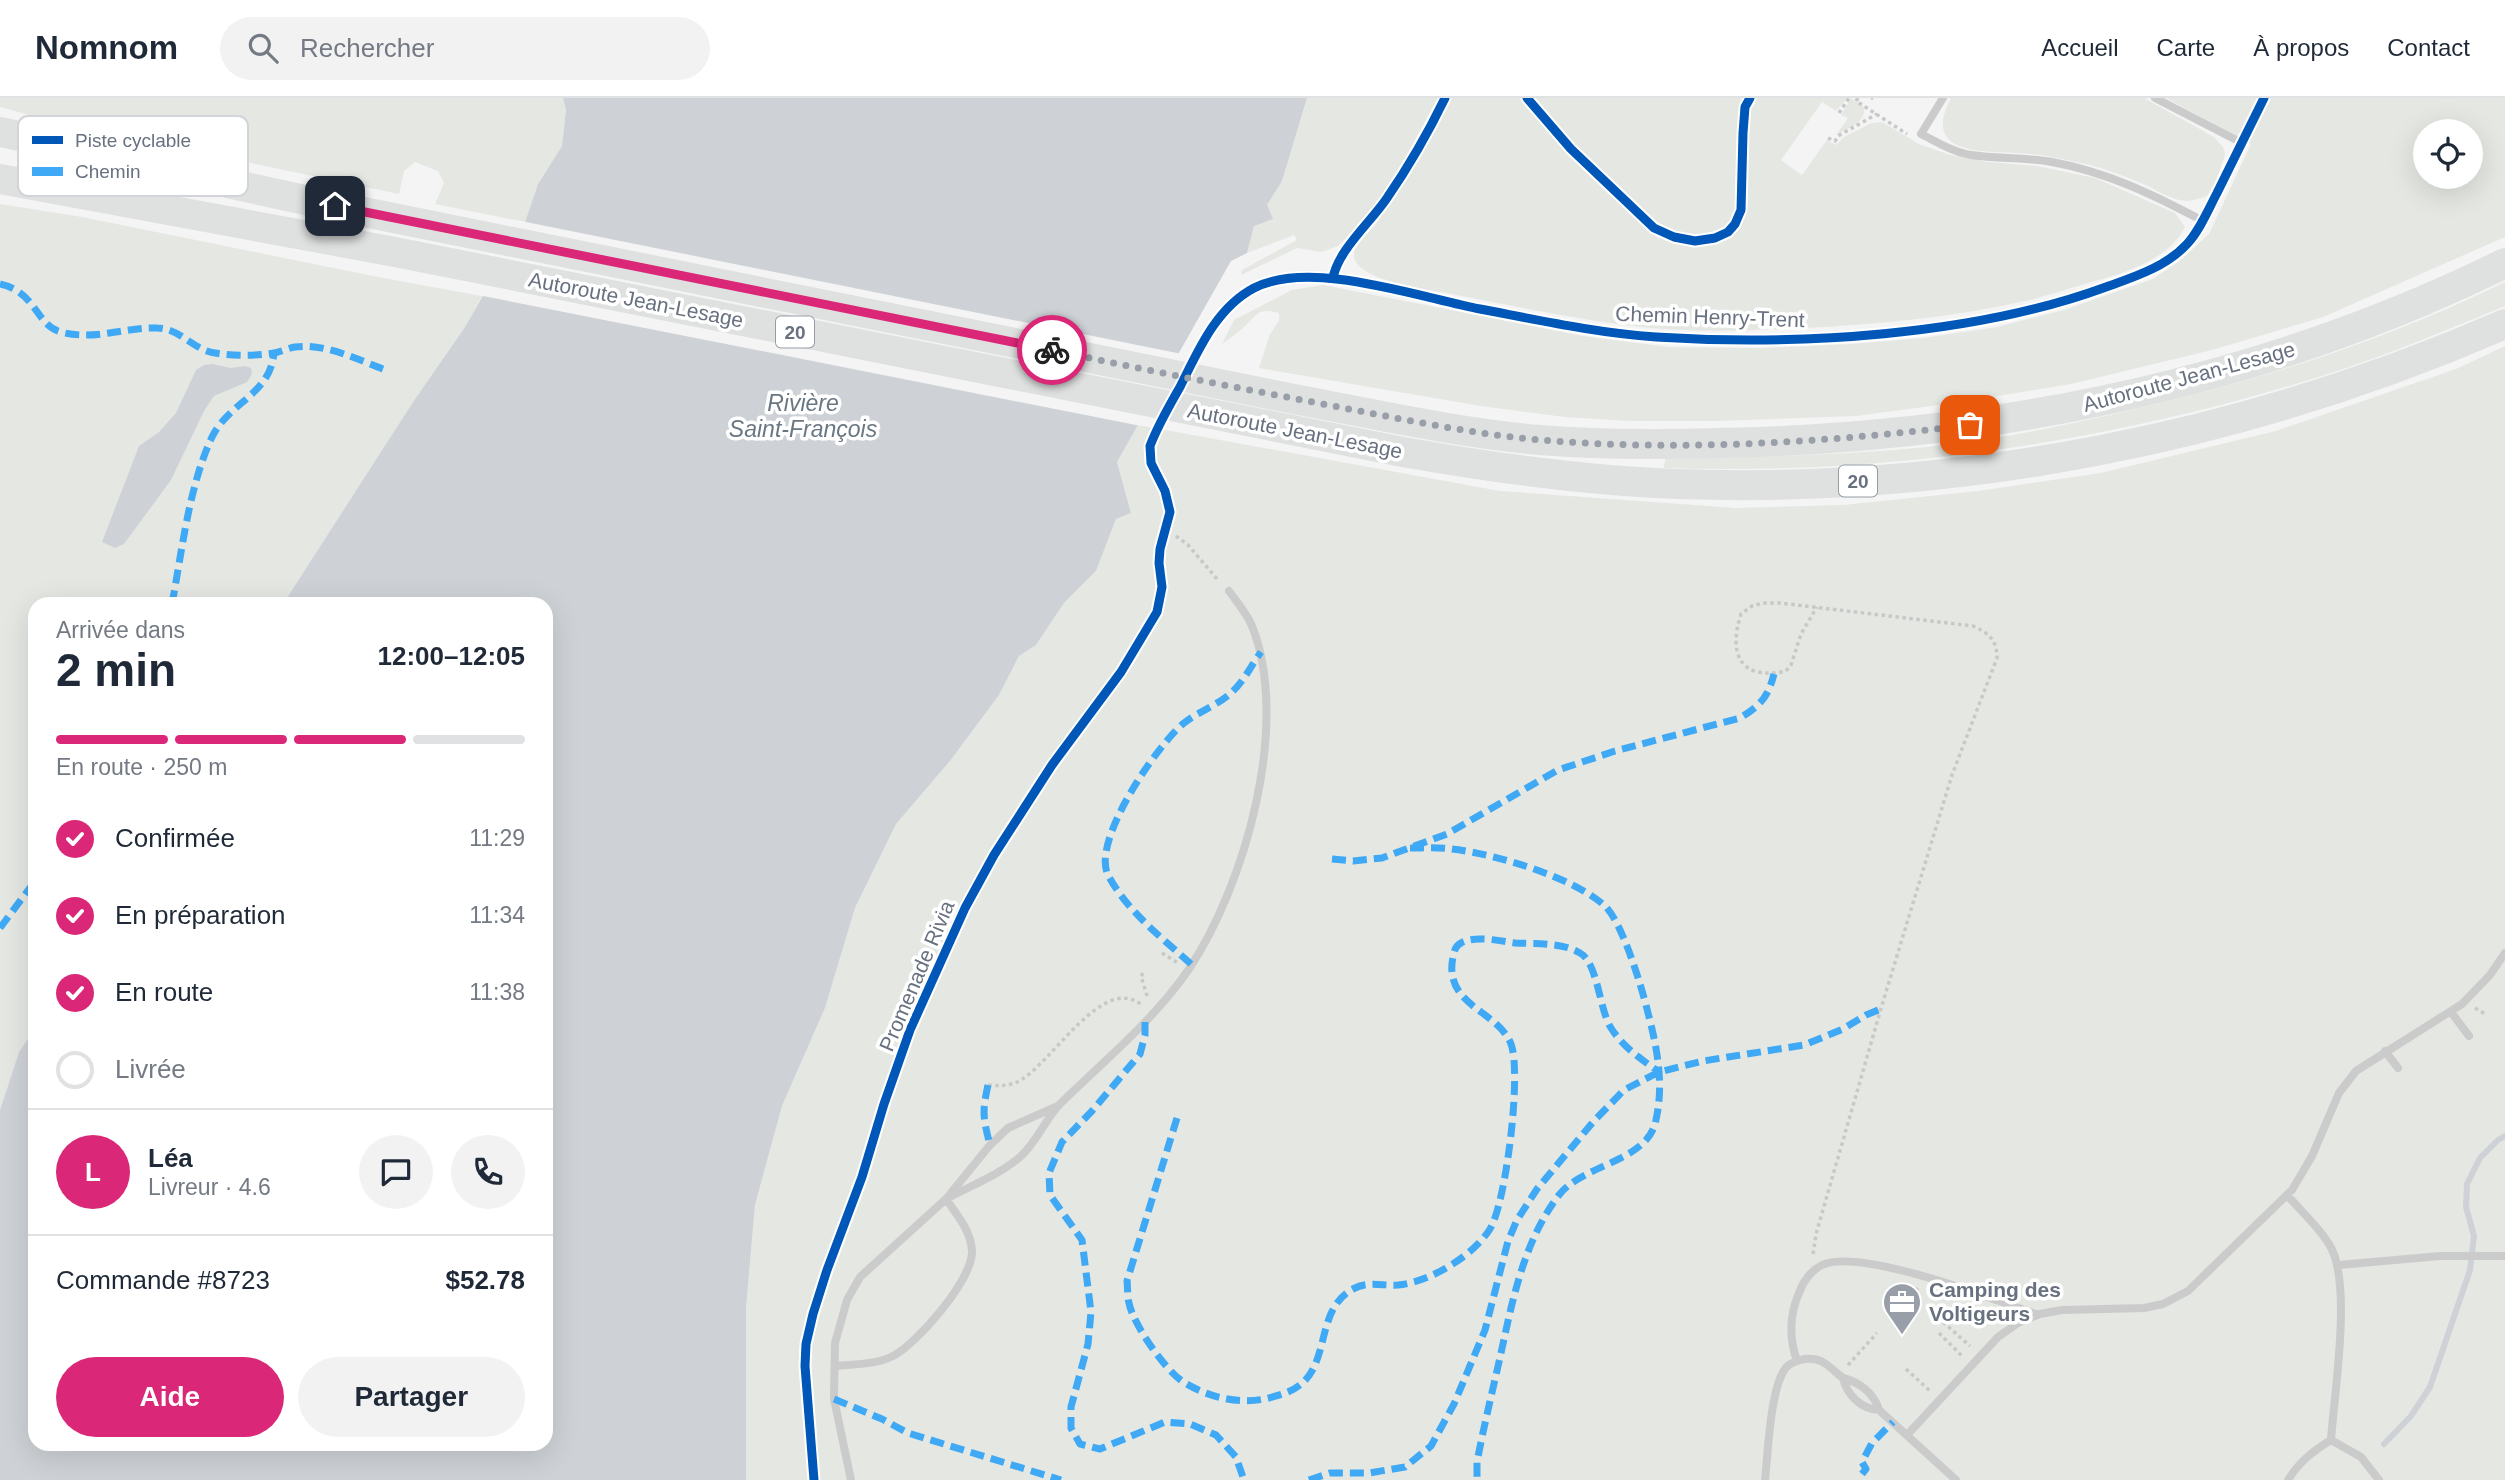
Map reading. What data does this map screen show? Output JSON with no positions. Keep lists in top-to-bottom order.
{
  "streets": {
    "highway": ["Autoroute Jean-Lesage", "20"],
    "lane": ["Chemin Henry-Trent"],
    "cycle path": ["Promenade Rivia"]
  },
  "water": ["Rivière Saint-François"],
  "places": {
    "office": ["Camping des Voltigeurs"]
  },
  "legend": ["Piste cyclable", "Chemin"],
  "page": {
    "header": "Nomnom",
    "search": "Rechercher",
    "nav": [
      "Accueil",
      "Carte",
      "À propos",
      "Contact"
    ],
    "heading": ["2 min", "Arrivée dans", "12:00–12:05"],
    "panel": [
      "Léa",
      "Livreur · 4.6",
      "Commande #8723",
      "$52.78"
    ],
    "bar": "En route · 250 m",
    "list": [
      ["Confirmée", "11:29"],
      ["En préparation", "11:34"],
      ["En route", "11:38"],
      "Livrée"
    ],
    "round": "L",
    "buttons": ["Aide", "Partager"]
  }
}
